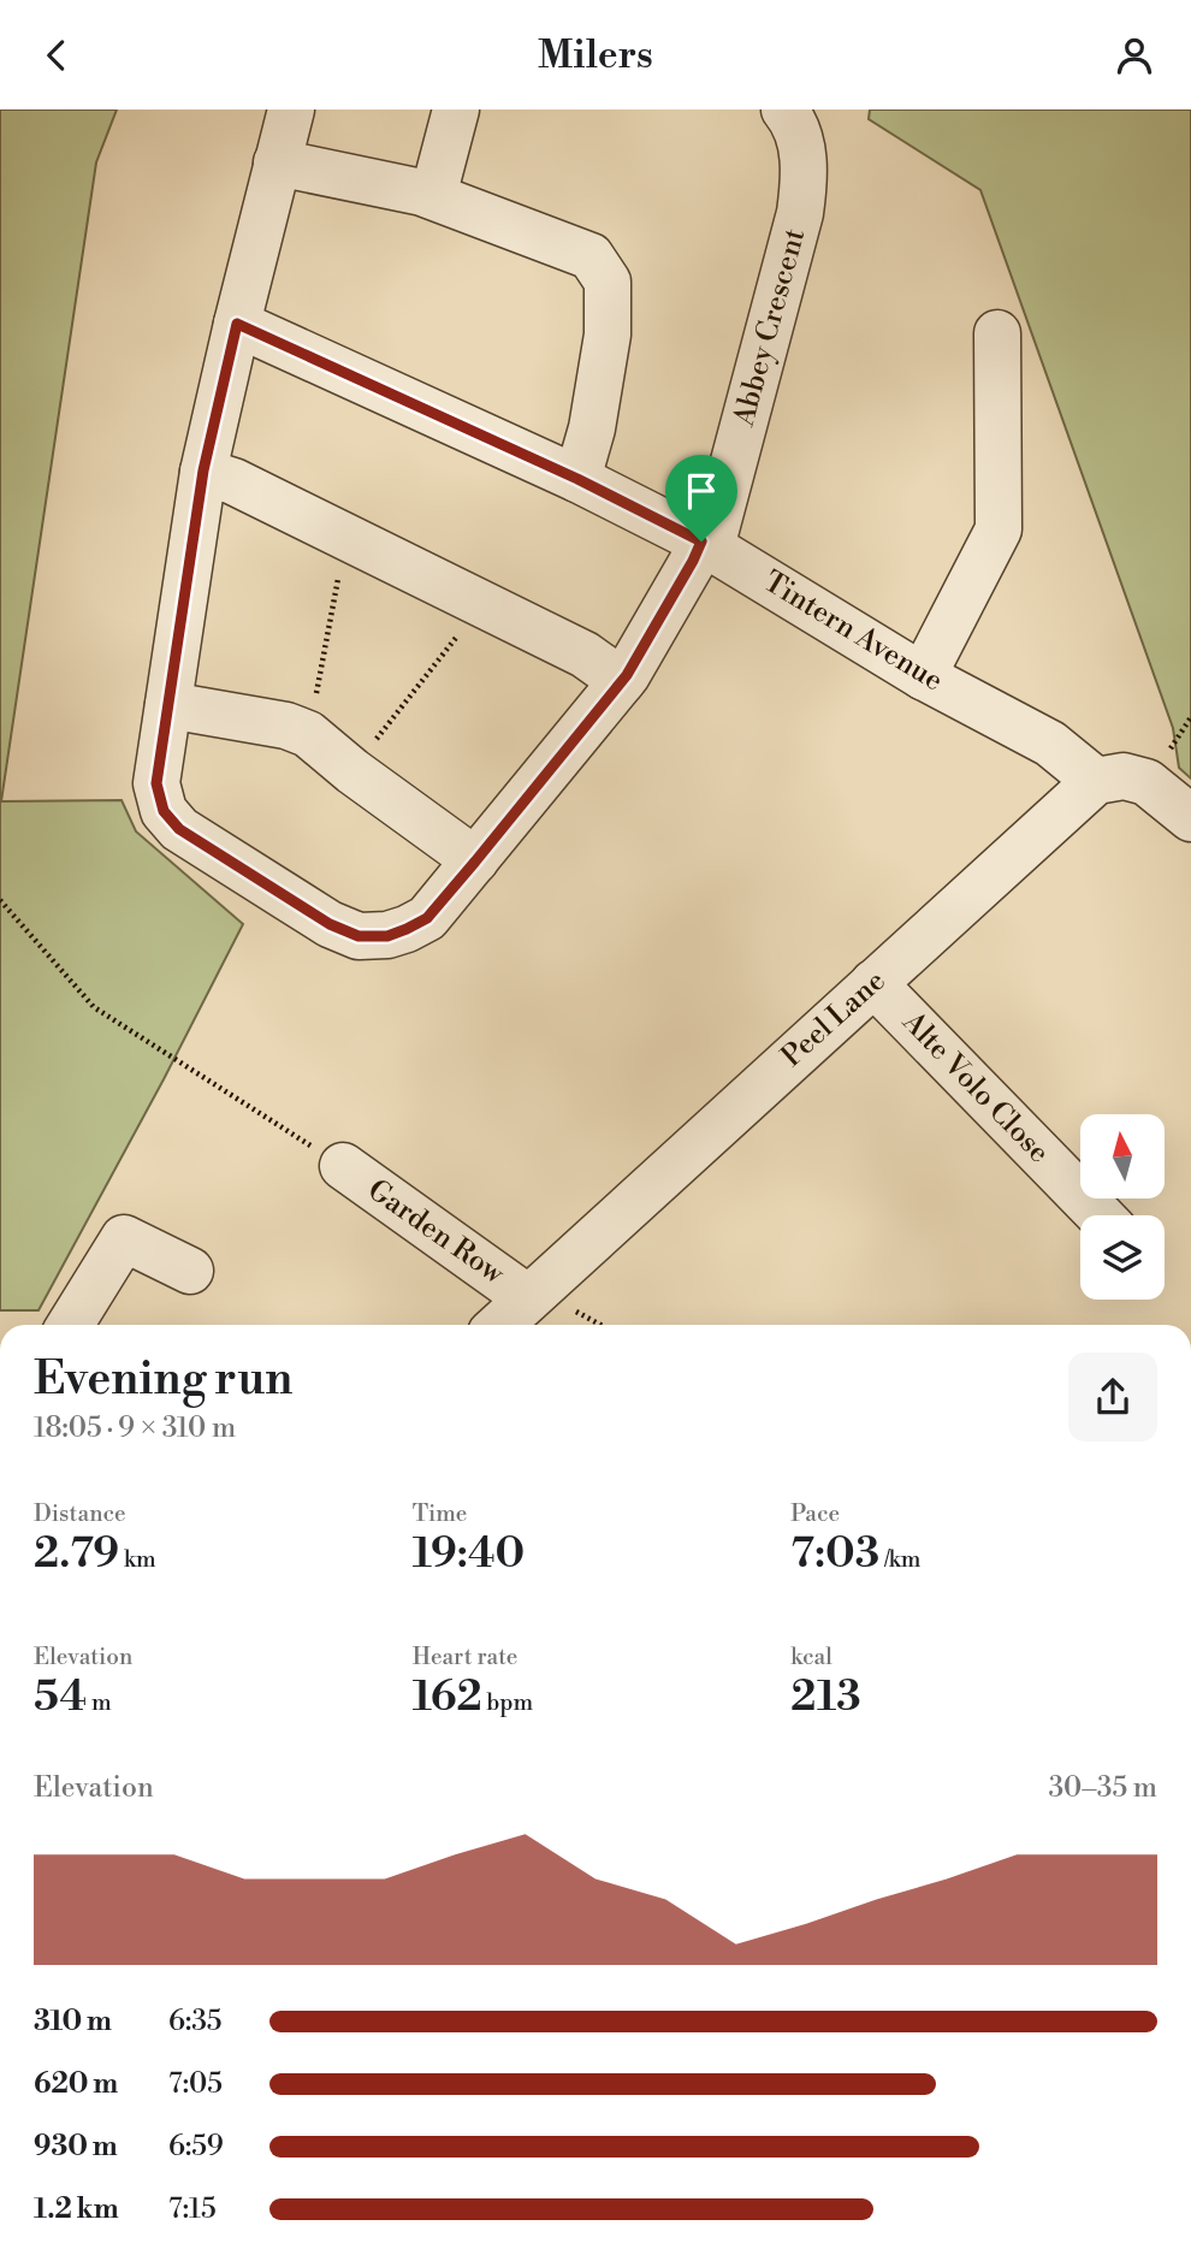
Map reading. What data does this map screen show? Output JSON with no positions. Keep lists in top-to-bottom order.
{
  "streets": {
    "street": [
      "Abbey Crescent",
      "Tintern Avenue",
      "Peel Lane",
      "Alte Volo Close",
      "Garden Row"
    ]
  },
  "crossings": [
    ["Abbey Crescent", "Tintern Avenue"],
    ["Tintern Avenue", "Peel Lane"],
    ["Peel Lane", "Alte Volo Close"],
    ["Peel Lane", "Garden Row"]
  ],
  "north": "top",
  "page": {
    "header": "Milers",
    "heading": ["Evening run", "18:05 · 9 × 310 m"],
    "stats": [
      ["Distance", "2.79 km"],
      ["Time", "19:40"],
      ["Pace", "7:03 /km"],
      ["Elevation", "54 m"],
      ["Heart rate", "162 bpm"],
      ["kcal", "213"]
    ],
    "chart": ["Elevation", "30–35 m"],
    "list": [
      {
        "name": "310 m",
        "note": "6:35"
      },
      {
        "name": "620 m",
        "note": "7:05"
      },
      {
        "name": "930 m",
        "note": "6:59"
      },
      {
        "name": "1.2 km",
        "note": "7:15"
      }
    ]
  }
}
